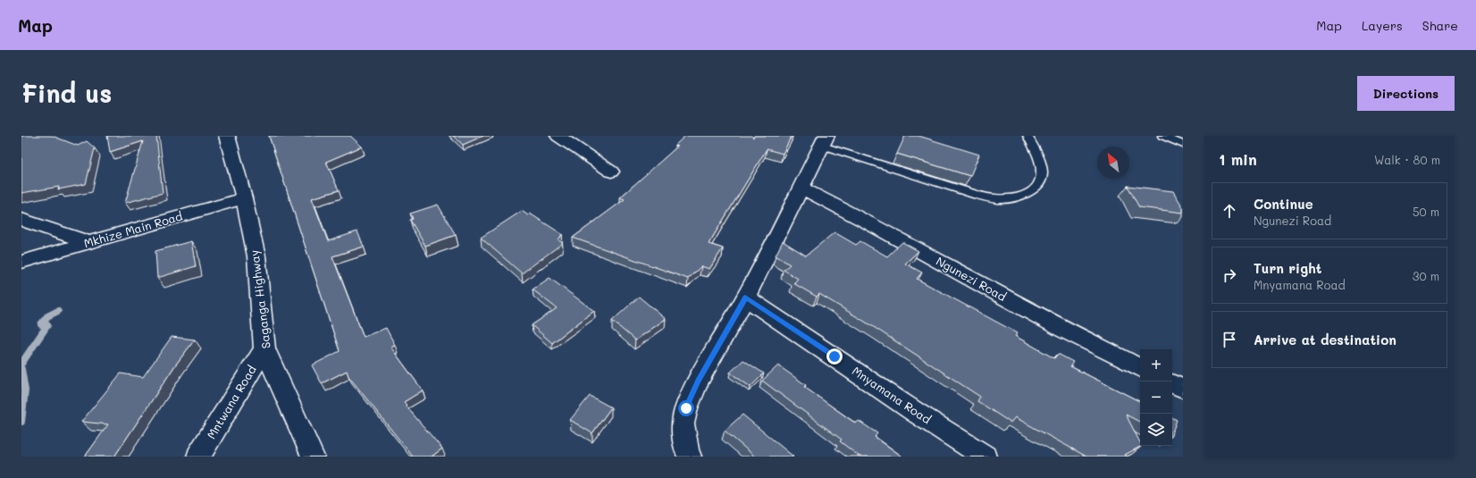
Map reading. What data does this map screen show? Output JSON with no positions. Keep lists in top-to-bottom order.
{
  "streets": {
    "street": [
      "Mkhize Main Road",
      "Ngunezi Road",
      "Saganga Highway",
      "Mnyamana Road",
      "Mntwana Road"
    ]
  },
  "crossings": [
    ["Mkhize Main Road", "Saganga Highway"],
    ["Saganga Highway", "Mntwana Road"]
  ],
  "north": "top left",
  "page": {
    "header": "Map",
    "nav": ["Map", "Layers", "Share"],
    "buttons": "Directions",
    "title": "Find us",
    "heading": ["1 min", "Walk · 80 m"],
    "list": [
      ["Continue", "Ngunezi Road", "50 m"],
      ["Turn right", "Mnyamana Road", "30 m"],
      "Arrive at destination"
    ],
    "map_buttons": ["+", "−"]
  }
}
